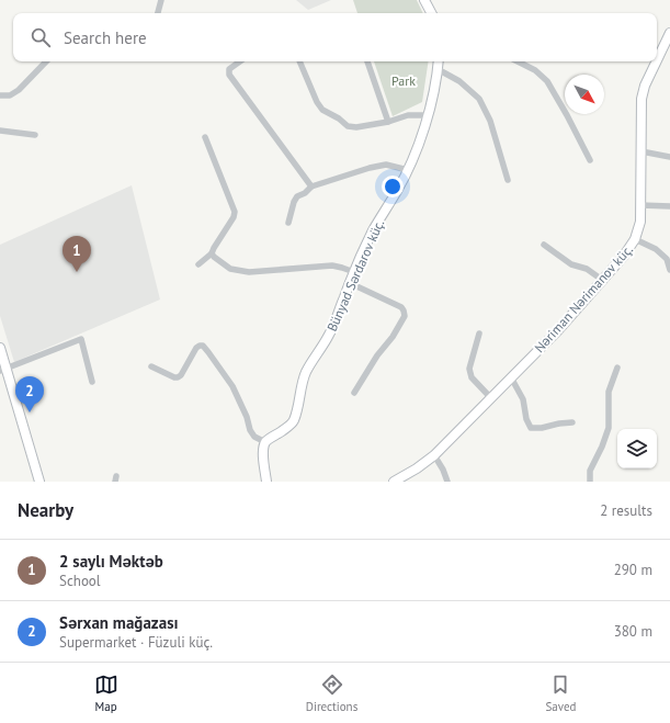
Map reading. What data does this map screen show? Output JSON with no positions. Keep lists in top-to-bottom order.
{
  "streets": {
    "street": ["Bünyad Sərdarov küç.", "Nəriman Nərimanov küç."]
  },
  "parks": ["Park"],
  "north": "bottom right",
  "page": {
    "search": "Search here",
    "pins": ["1", "2"],
    "heading": ["Nearby", "2 results"],
    "list": [
      {
        "mark": "1",
        "name": "2 saylı Məktəb",
        "note": "School",
        "value": "290 m"
      },
      {
        "mark": "2",
        "name": "Sərxan mağazası",
        "note": "Supermarket · Füzuli küç.",
        "value": "380 m"
      }
    ],
    "nav": ["Map", "Directions", "Saved"]
  }
}
